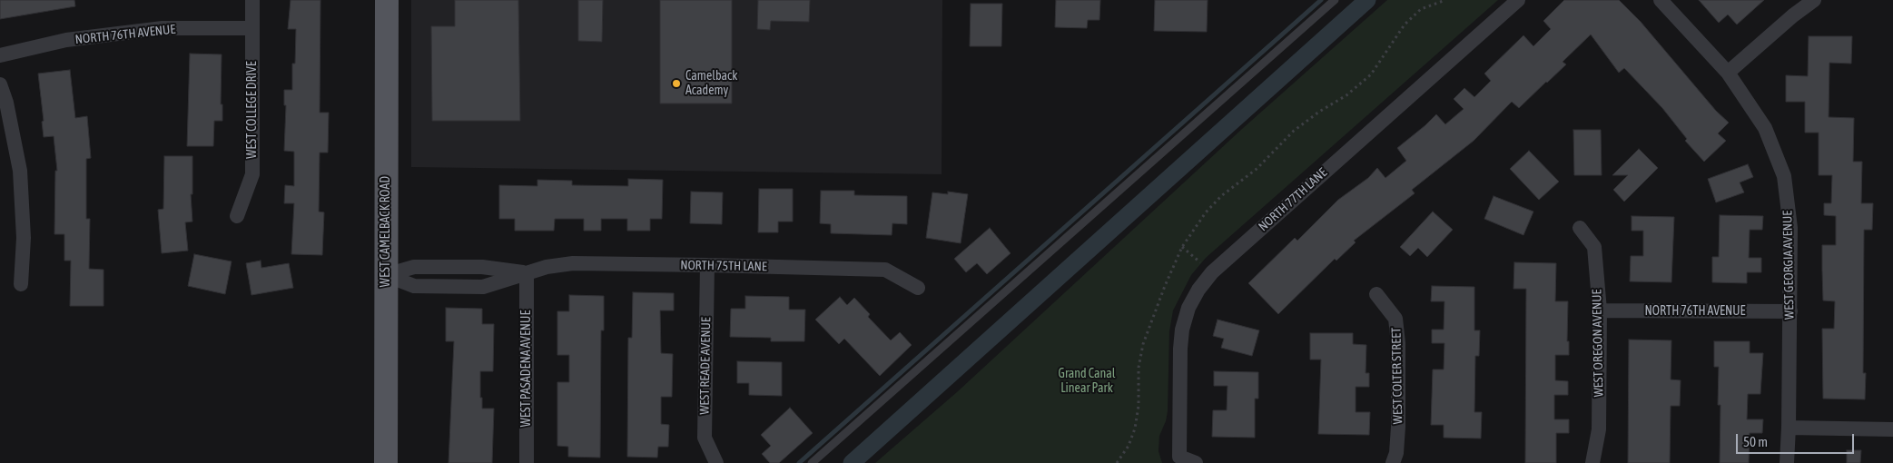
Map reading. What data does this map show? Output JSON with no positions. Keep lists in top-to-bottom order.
{
  "streets": {
    "main road": ["WEST CAMELBACK ROAD"],
    "street": [
      "NORTH 76TH AVENUE",
      "WEST COLLEGE DRIVE",
      "NORTH 77TH LANE",
      "WEST GEORGIA AVENUE",
      "NORTH 75TH LANE",
      "WEST OREGON AVENUE",
      "WEST READE AVENUE",
      "WEST PASADENA AVENUE",
      "WEST COLTER STREET"
    ]
  },
  "crossings": [
    ["NORTH 76TH AVENUE", "WEST COLLEGE DRIVE"],
    ["NORTH 76TH AVENUE", "WEST GEORGIA AVENUE"],
    ["NORTH 76TH AVENUE", "WEST OREGON AVENUE"],
    ["WEST CAMELBACK ROAD", "NORTH 75TH LANE"],
    ["NORTH 75TH LANE", "WEST READE AVENUE"],
    ["NORTH 75TH LANE", "WEST PASADENA AVENUE"]
  ],
  "parks": ["Grand Canal Linear Park"],
  "places": ["Camelback Academy"],
  "scale_bar": "50 m"
}
